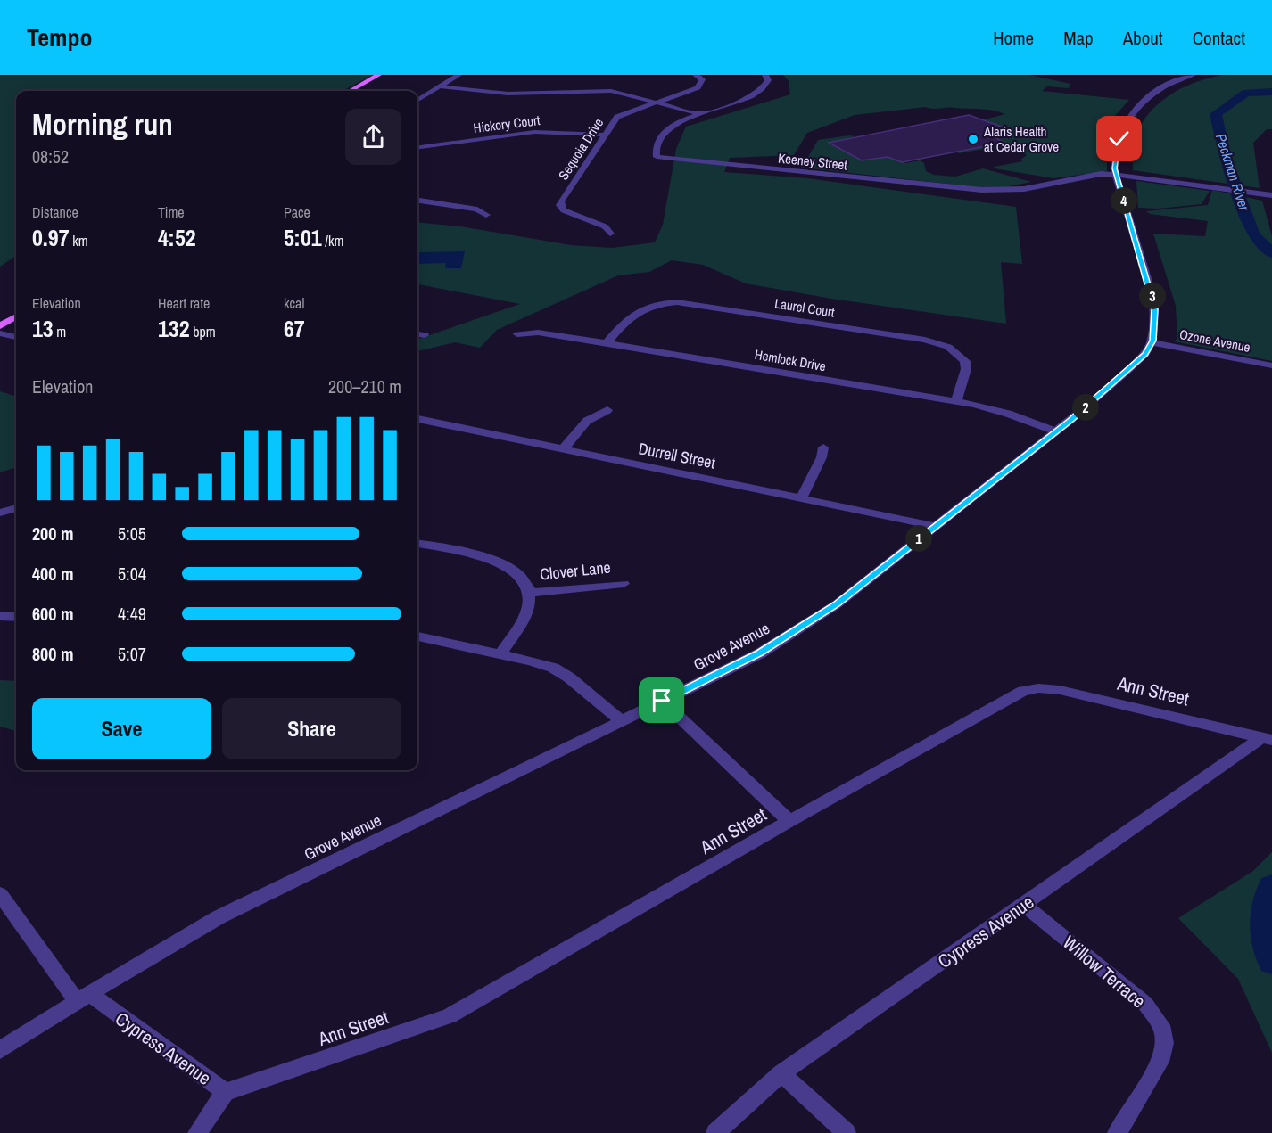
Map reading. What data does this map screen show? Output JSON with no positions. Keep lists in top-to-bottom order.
{
  "streets": {
    "street": [
      "Hickory Court",
      "Sequoia Drive",
      "Keeney Street",
      "Laurel Court",
      "Ozone Avenue",
      "Hemlock Drive",
      "Durrell Street",
      "Clover Lane",
      "Grove Avenue",
      "Ann Street",
      "Cypress Avenue",
      "Willow Terrace"
    ]
  },
  "crossings": [
    ["Hickory Court", "Sequoia Drive"],
    ["Laurel Court", "Hemlock Drive"],
    ["Ozone Avenue", "Grove Avenue"],
    ["Hemlock Drive", "Grove Avenue"],
    ["Durrell Street", "Grove Avenue"],
    ["Grove Avenue", "Cypress Avenue"],
    ["Ann Street", "Cypress Avenue"],
    ["Cypress Avenue", "Willow Terrace"]
  ],
  "water": ["Peckman River"],
  "places": ["Alaris Health at Cedar Grove"],
  "page": {
    "header": "Tempo",
    "nav": [
      "Home",
      "Map",
      "About",
      "Contact"
    ],
    "heading": ["Morning run", "08:52"],
    "stats": [
      ["Distance", "0.97 km"],
      ["Time", "4:52"],
      ["Pace", "5:01 /km"],
      ["Elevation", "13 m"],
      ["Heart rate", "132 bpm"],
      ["kcal", "67"]
    ],
    "pins": [
      "4",
      "3",
      "2",
      "1"
    ],
    "chart": ["Elevation", "200–210 m"],
    "list": [
      {
        "name": "200 m",
        "note": "5:05"
      },
      {
        "name": "400 m",
        "note": "5:04"
      },
      {
        "name": "600 m",
        "note": "4:49"
      },
      {
        "name": "800 m",
        "note": "5:07"
      }
    ],
    "buttons": ["Save", "Share"]
  }
}
